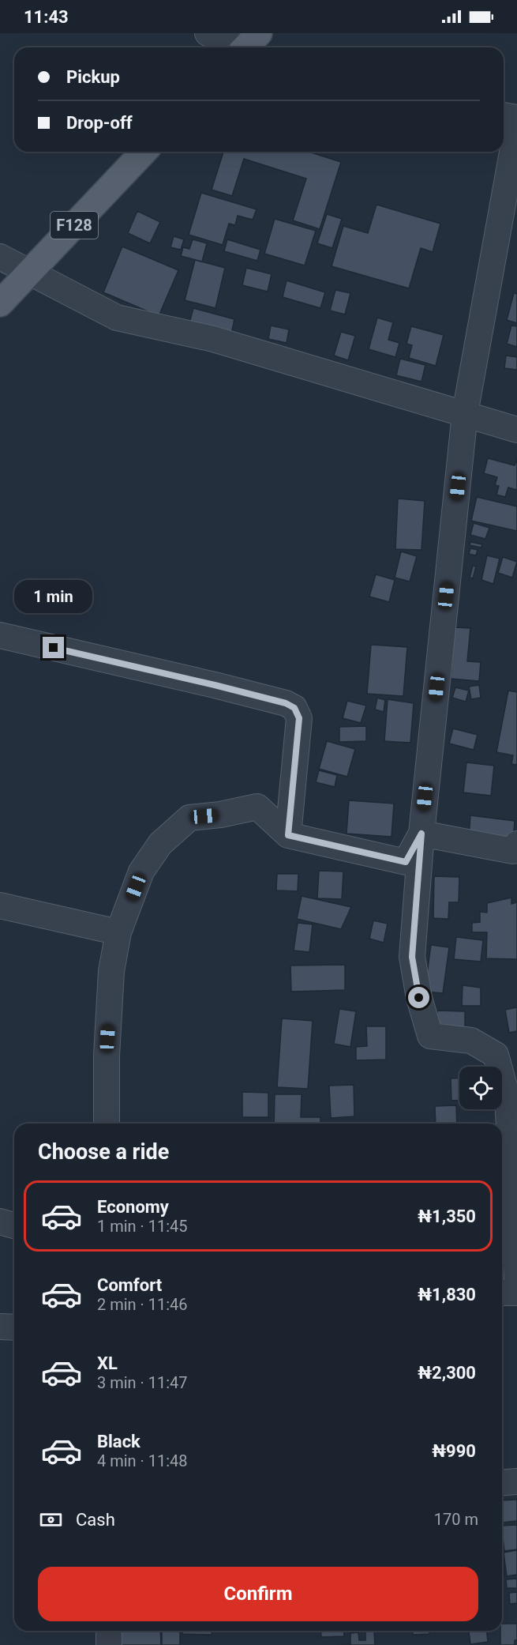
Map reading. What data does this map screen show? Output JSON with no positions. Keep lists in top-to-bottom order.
{
  "streets": {
    "main road": ["F128"]
  },
  "page": {
    "status": "11:43",
    "banner": ["Pickup", "Drop-off"],
    "bubble": "1 min",
    "heading": "Choose a ride",
    "list": [
      {
        "name": "Economy",
        "note": "1 min · 11:45",
        "value": "₦1,350"
      },
      {
        "name": "Comfort",
        "note": "2 min · 11:46",
        "value": "₦1,830"
      },
      {
        "name": "XL",
        "note": "3 min · 11:47",
        "value": "₦2,300"
      },
      {
        "name": "Black",
        "note": "4 min · 11:48",
        "value": "₦990"
      }
    ],
    "pay": ["Cash", "170 m"],
    "buttons": "Confirm"
  }
}
